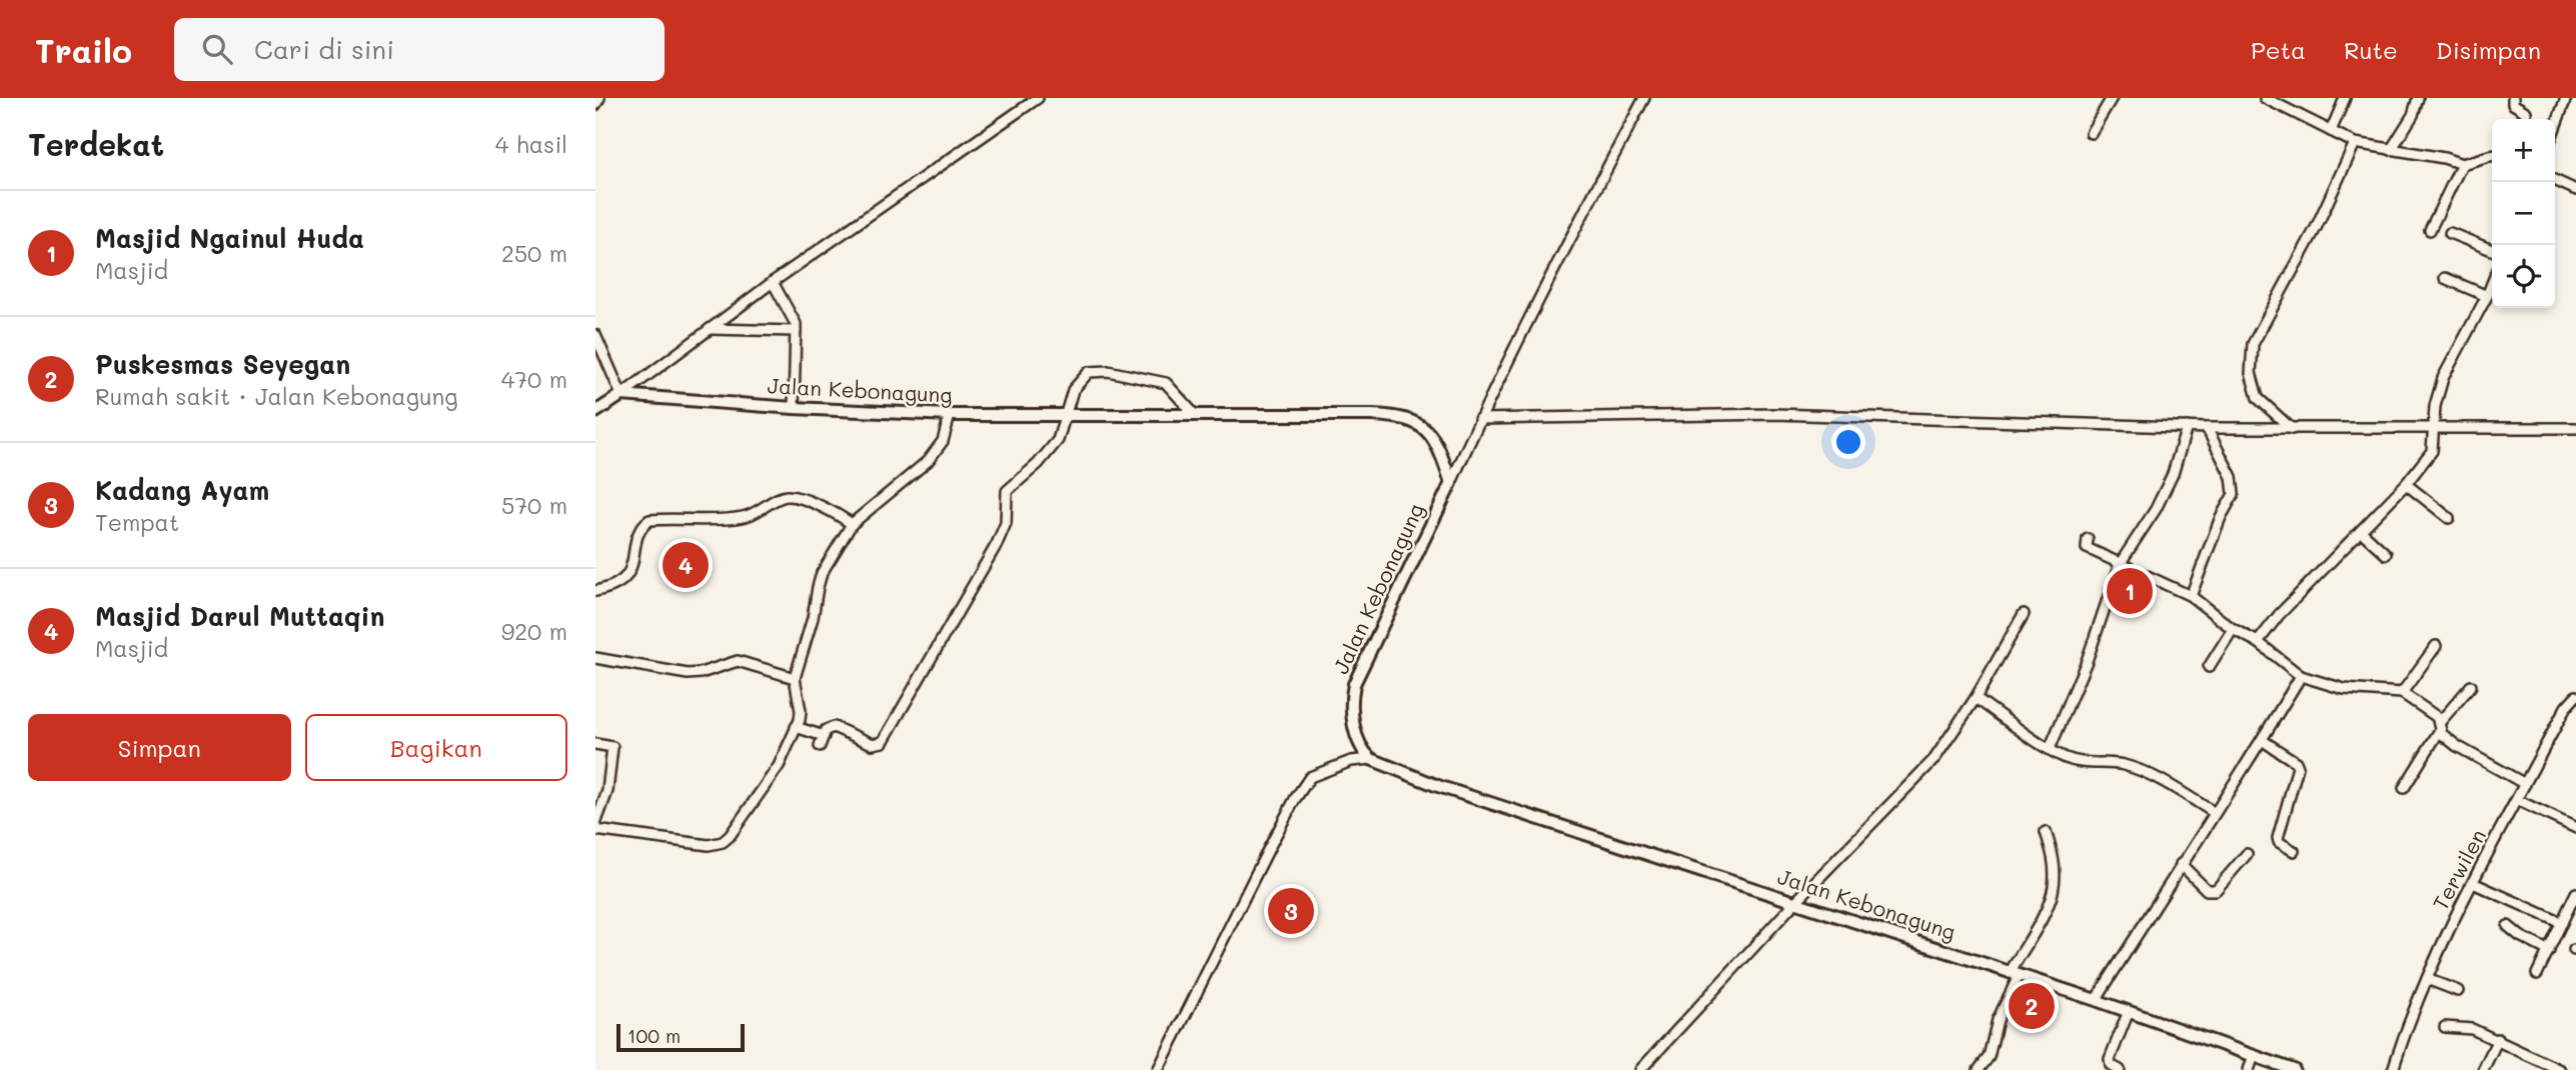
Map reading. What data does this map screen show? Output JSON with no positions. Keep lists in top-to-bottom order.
{
  "streets": {
    "main road": ["Jalan Kebonagung"],
    "street": ["Terwilen"]
  },
  "scale_bar": "100 m",
  "page": {
    "header": "Trailo",
    "search": "Cari di sini",
    "nav": ["Peta", "Rute", "Disimpan"],
    "heading": ["Terdekat", "4 hasil"],
    "map_buttons": ["+", "−"],
    "list": [
      {
        "mark": "1",
        "name": "Masjid Ngainul Huda",
        "note": "Masjid",
        "value": "250 m"
      },
      {
        "mark": "2",
        "name": "Puskesmas Seyegan",
        "note": "Rumah sakit · Jalan Kebonagung",
        "value": "470 m"
      },
      {
        "mark": "3",
        "name": "Kadang Ayam",
        "note": "Tempat",
        "value": "570 m"
      },
      {
        "mark": "4",
        "name": "Masjid Darul Muttaqin",
        "note": "Masjid",
        "value": "920 m"
      }
    ],
    "pins": [
      "4",
      "1",
      "3",
      "2"
    ],
    "buttons": ["Simpan", "Bagikan"],
    "scale": "100 m"
  }
}
